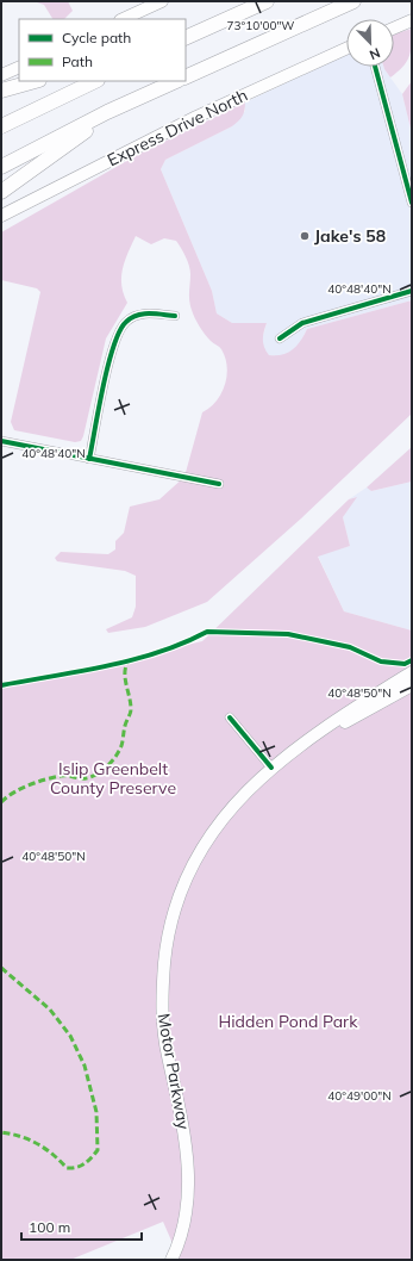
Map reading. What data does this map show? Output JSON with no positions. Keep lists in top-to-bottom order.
{
  "streets": {
    "main road": ["Express Drive North", "Motor Parkway"]
  },
  "parks": ["Islip Greenbelt County Preserve", "Hidden Pond Park"],
  "places": ["Jake's 58"],
  "legend": ["Cycle path", "Path"],
  "scale_bar": "100 m",
  "north": "bottom right",
  "coordinates": [
    "73°10'00\"W",
    "40°48'40\"N",
    "40°48'50\"N",
    "40°49'00\"N"
  ]
}
